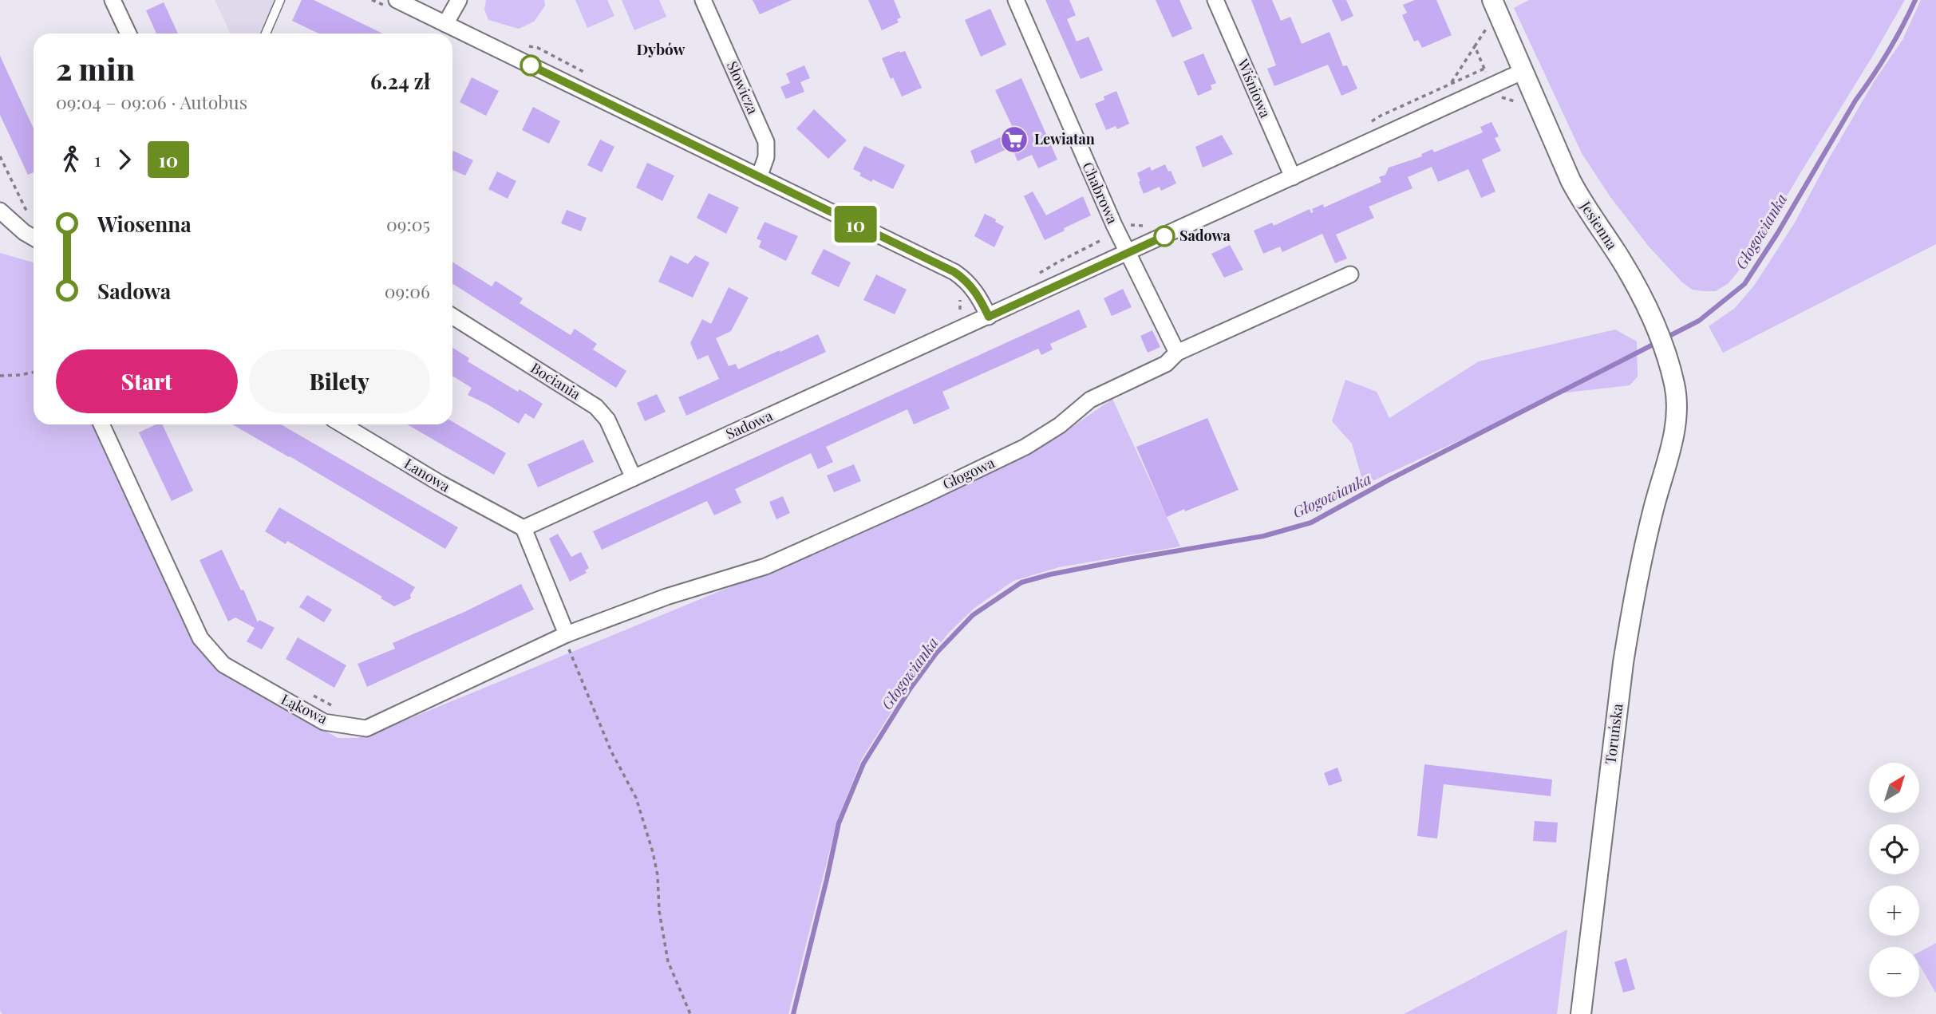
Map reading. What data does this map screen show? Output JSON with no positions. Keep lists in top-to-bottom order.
{
  "streets": {
    "street": [
      "Słowicza",
      "Wiśniowa",
      "Chabrowa",
      "Jesienna",
      "Bociania",
      "Sadowa",
      "Głogowa",
      "Łanowa",
      "Łąkowa",
      "Toruńska"
    ]
  },
  "crossings": [
    ["Wiśniowa", "Sadowa"],
    ["Chabrowa", "Sadowa"],
    ["Chabrowa", "Głogowa"],
    ["Jesienna", "Sadowa"],
    ["Jesienna", "Toruńska"],
    ["Bociania", "Sadowa"],
    ["Sadowa", "Łanowa"],
    ["Głogowa", "Łąkowa"]
  ],
  "districts": ["Dybów"],
  "water": ["Głogowianka"],
  "places": {
    "supermarket": ["Lewiatan"],
    "other": ["Sadowa"]
  },
  "lines": ["bus line 10"],
  "north": "top right",
  "page": {
    "on_map": "10",
    "heading": ["2 min", "09:04 – 09:06 · Autobus", "6.24 zł"],
    "legs": ["1", "10"],
    "list": [
      {
        "name": "Wiosenna",
        "value": "09:05"
      },
      {
        "name": "Sadowa",
        "value": "09:06"
      }
    ],
    "buttons": ["Start", "Bilety"],
    "map_buttons": ["+", "−"]
  }
}
